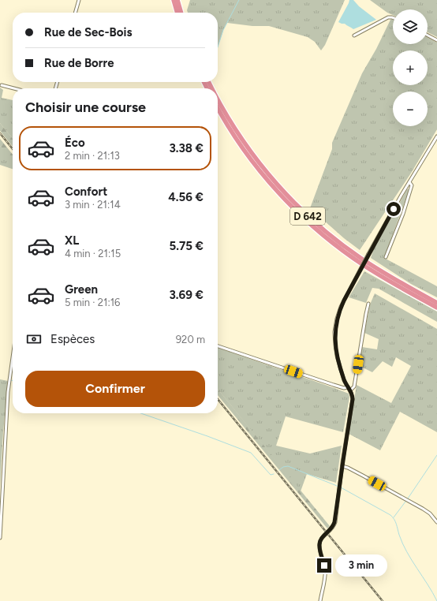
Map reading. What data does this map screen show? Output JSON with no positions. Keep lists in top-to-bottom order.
{
  "streets": {
    "highway": ["D 642"]
  },
  "page": {
    "map_buttons": ["+", "−"],
    "banner": ["Rue de Sec-Bois", "Rue de Borre"],
    "heading": "Choisir une course",
    "list": [
      {
        "name": "Éco",
        "note": "2 min · 21:13",
        "value": "3.38 €"
      },
      {
        "name": "Confort",
        "note": "3 min · 21:14",
        "value": "4.56 €"
      },
      {
        "name": "XL",
        "note": "4 min · 21:15",
        "value": "5.75 €"
      },
      {
        "name": "Green",
        "note": "5 min · 21:16",
        "value": "3.69 €"
      }
    ],
    "pay": ["Espèces", "920 m"],
    "buttons": "Confirmer",
    "bubble": "3 min"
  }
}
